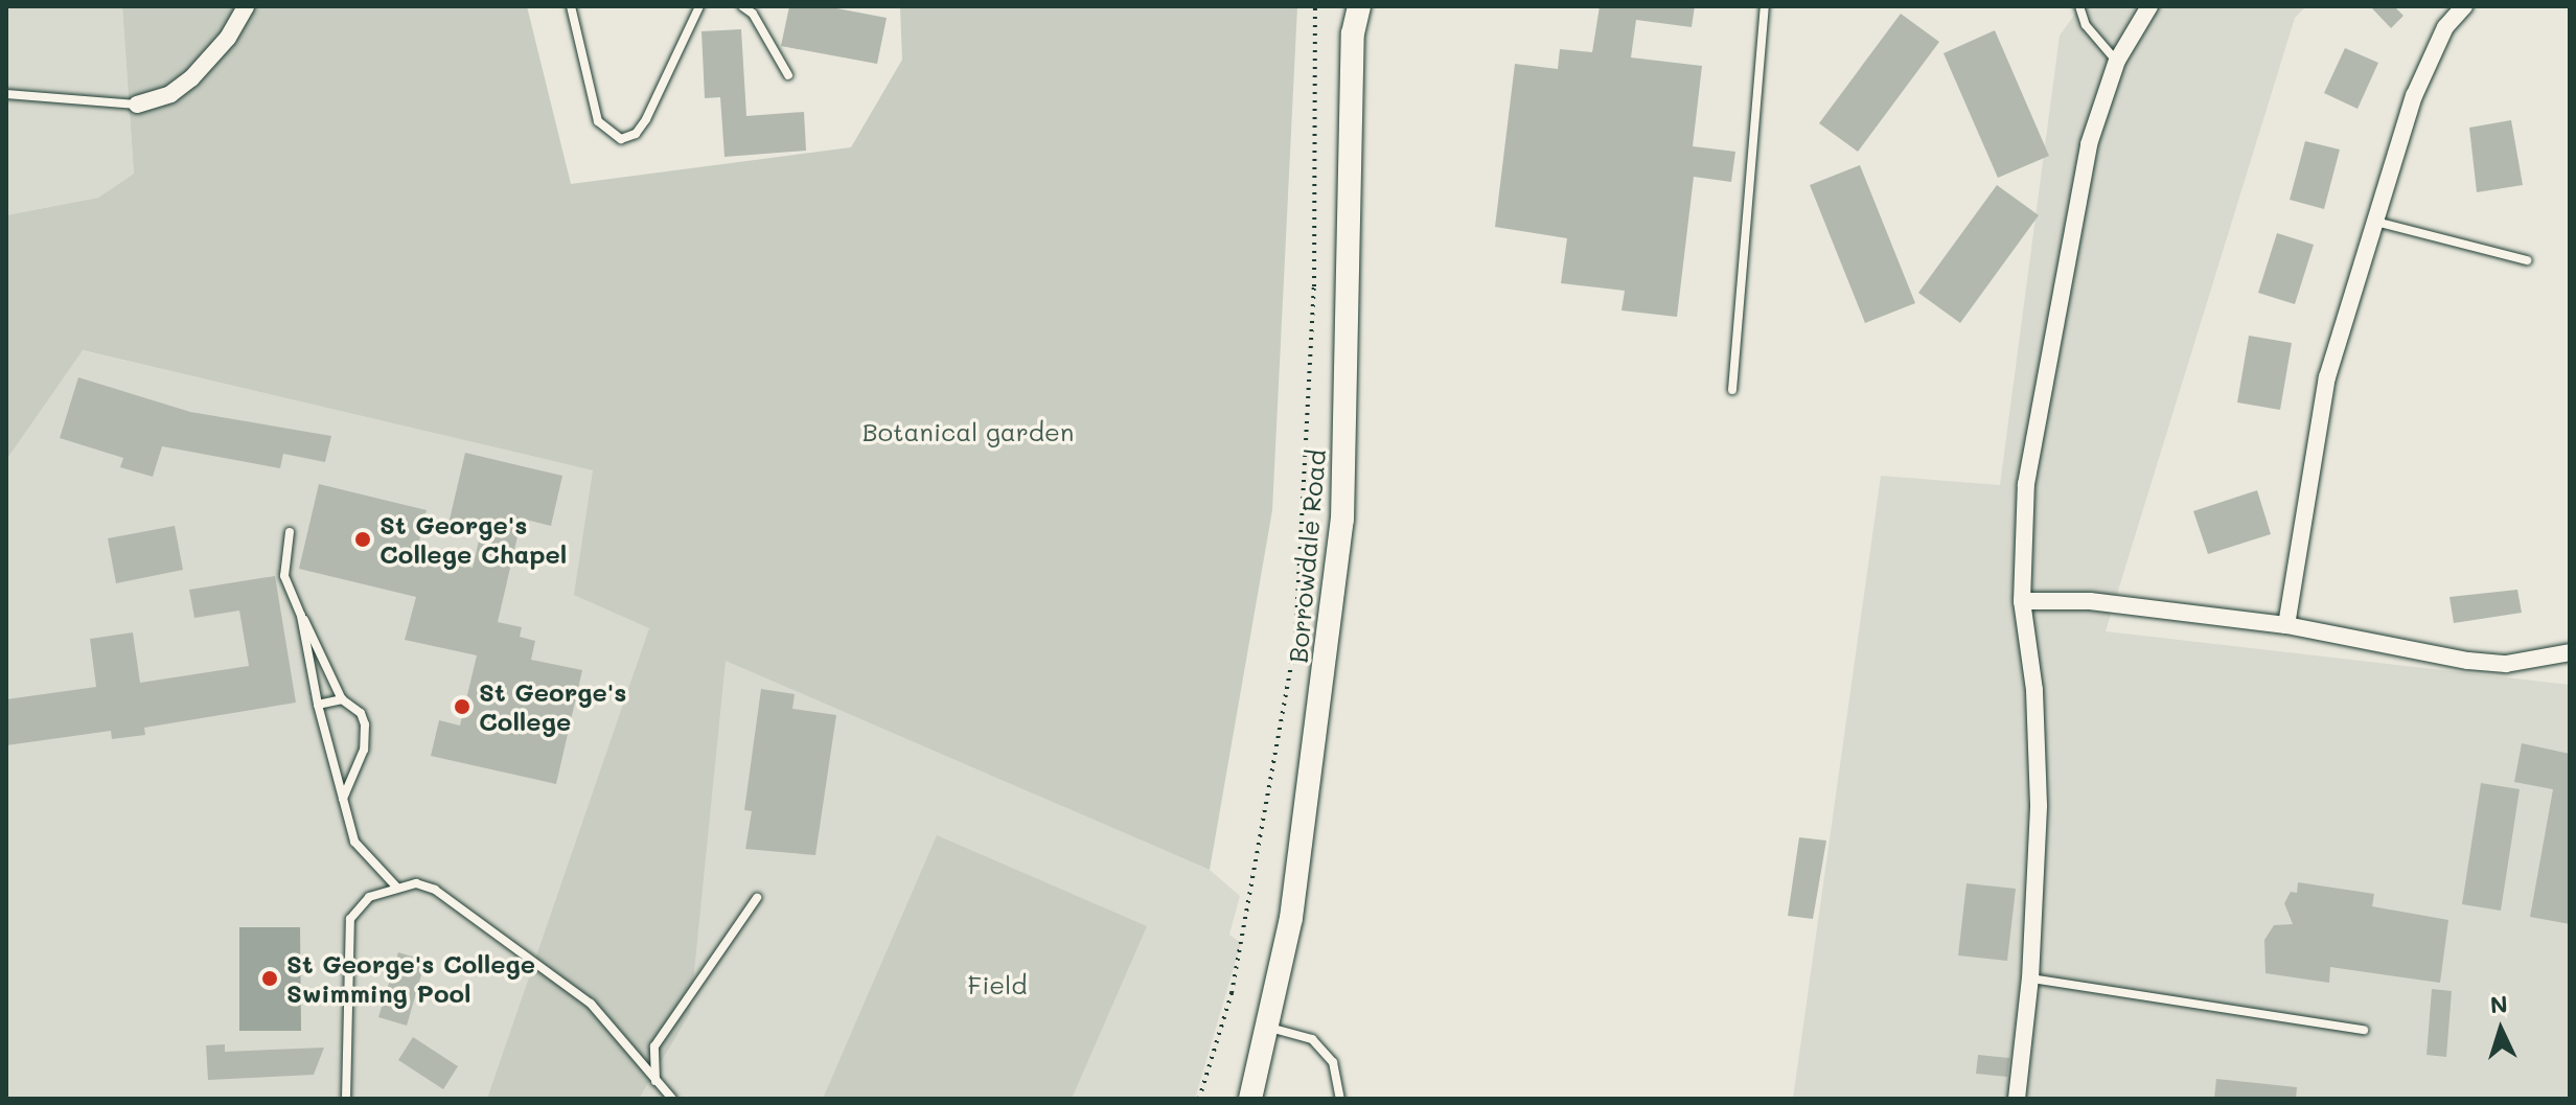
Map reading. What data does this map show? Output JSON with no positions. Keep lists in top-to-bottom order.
{
  "streets": {
    "main road": ["Borrowdale Road"]
  },
  "parks": ["Botanical garden", "Field"],
  "places": ["St George's College Chapel", "St George's College", "St George's College Swimming Pool"],
  "north": "top"
}
